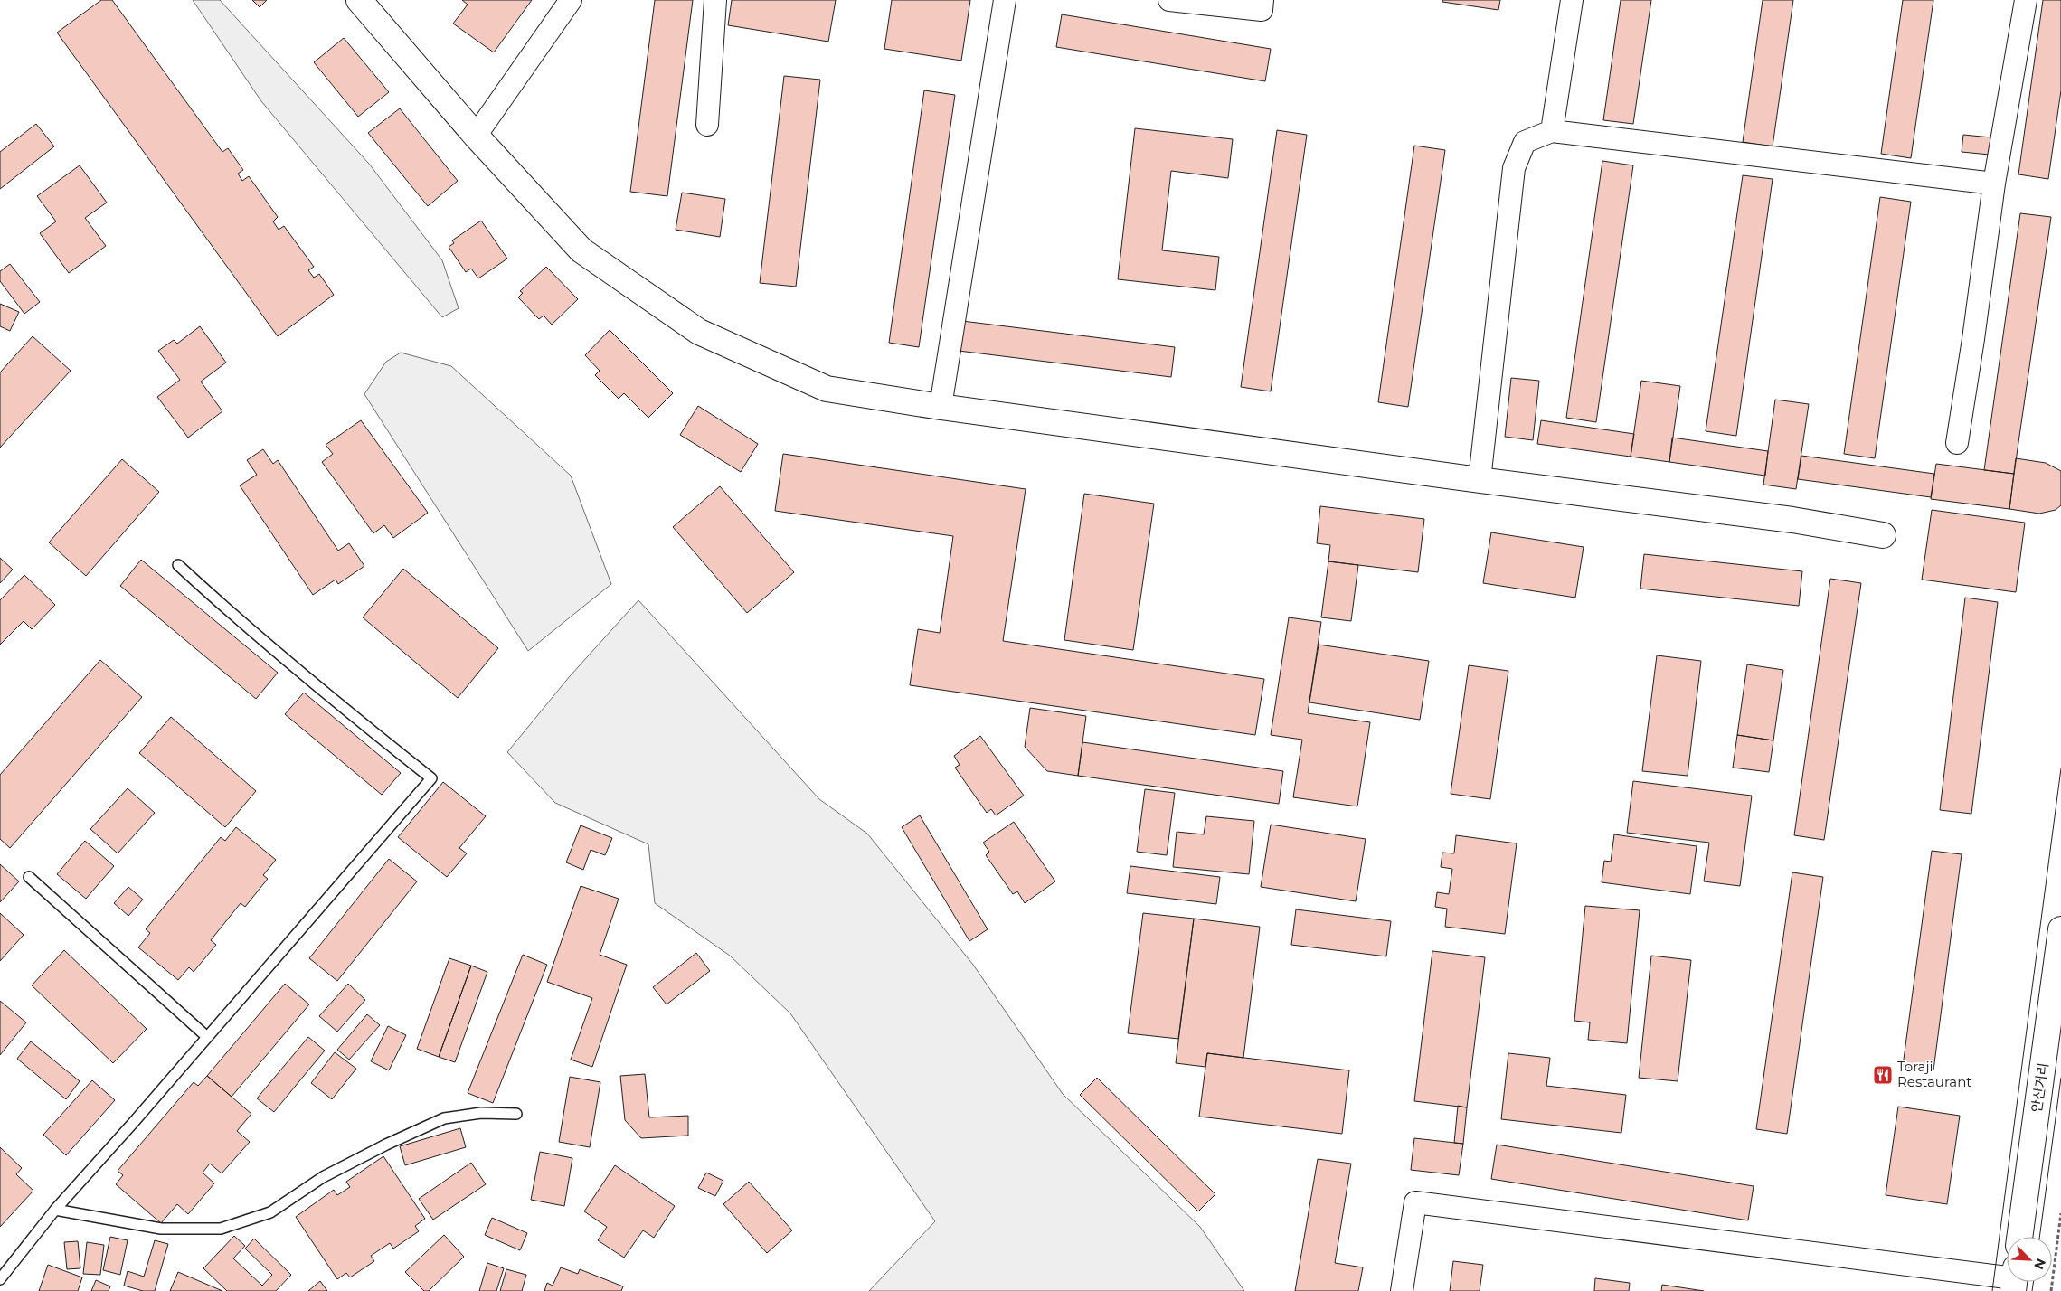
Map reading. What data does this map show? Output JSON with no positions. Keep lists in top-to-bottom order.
{
  "streets": {
    "street": ["안산거리"]
  },
  "places": {
    "restaurant": ["Toraji Restaurant"]
  },
  "north": "bottom right"
}
